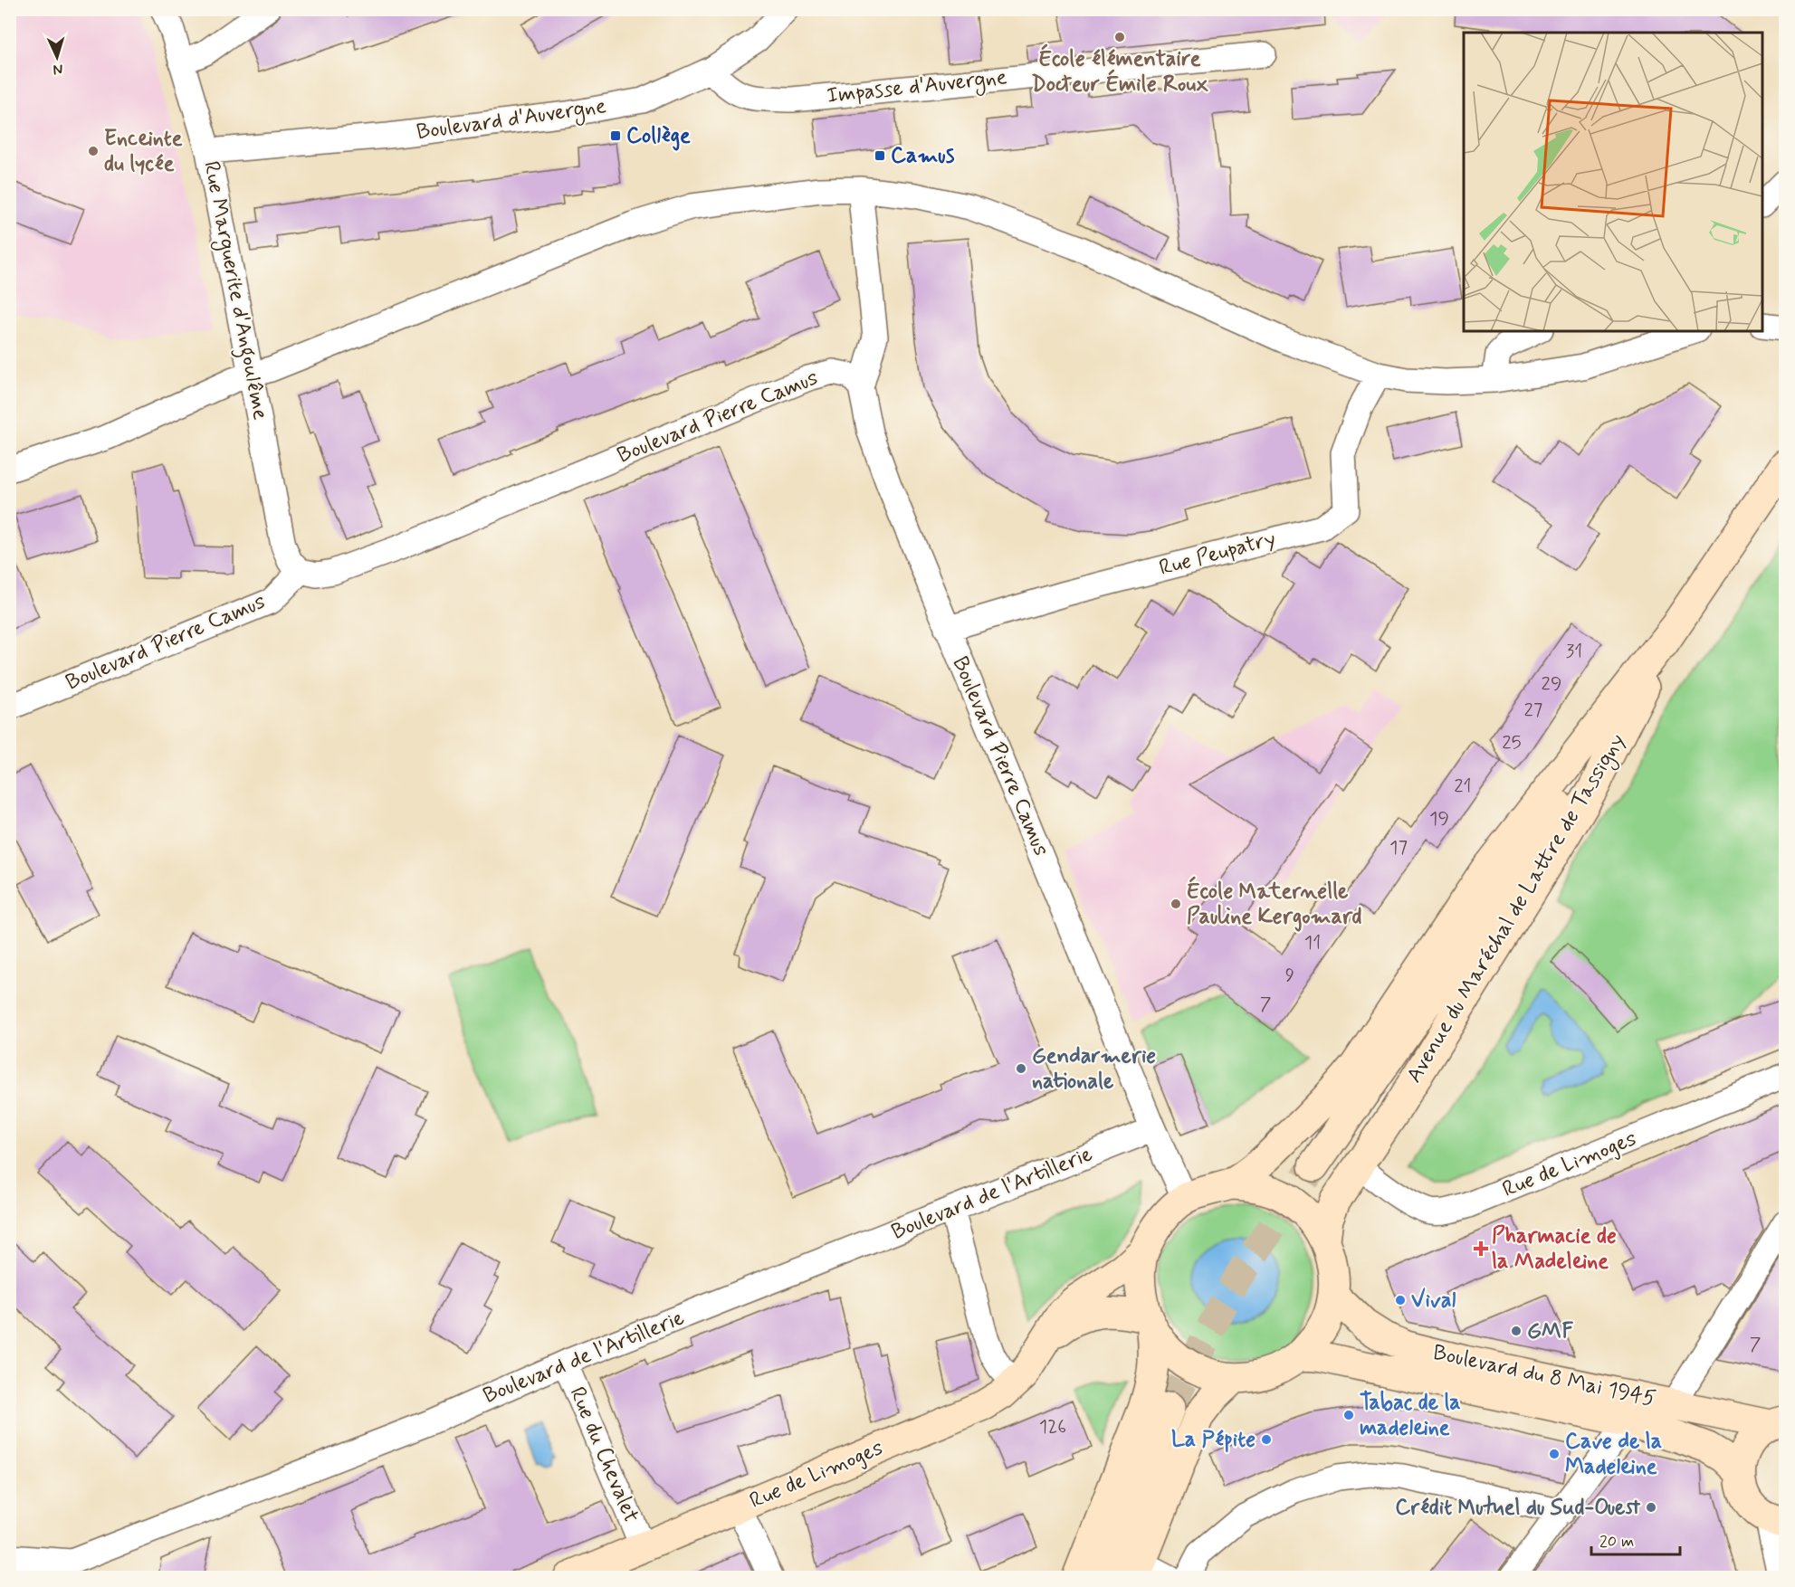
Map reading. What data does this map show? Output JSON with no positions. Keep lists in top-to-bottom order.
{
  "streets": {
    "main road": ["Avenue du Maréchal de Lattre de Tassigny", "Rue de Limoges", "Boulevard du 8 Mai 1945"],
    "street": [
      "Impasse d'Auvergne",
      "Boulevard d'Auvergne",
      "Rue Marguerite d'Angoulême",
      "Boulevard Pierre Camus",
      "Rue Peupatry",
      "Boulevard de l'Artillerie",
      "Rue du Chevalet"
    ]
  },
  "crossings": [
    ["Impasse d'Auvergne", "Boulevard d'Auvergne"],
    ["Boulevard d'Auvergne", "Rue Marguerite d'Angoulême"],
    ["Rue Marguerite d'Angoulême", "Boulevard Pierre Camus"],
    ["Boulevard Pierre Camus", "Rue Peupatry"],
    ["Boulevard Pierre Camus", "Avenue du Maréchal de Lattre de Tassigny"],
    ["Boulevard Pierre Camus", "Rue de Limoges"],
    ["Boulevard Pierre Camus", "Boulevard de l'Artillerie"],
    ["Boulevard Pierre Camus", "Boulevard du 8 Mai 1945"],
    ["Avenue du Maréchal de Lattre de Tassigny", "Rue de Limoges"],
    ["Avenue du Maréchal de Lattre de Tassigny", "Boulevard du 8 Mai 1945"],
    ["Rue de Limoges", "Boulevard du 8 Mai 1945"],
    ["Rue de Limoges", "Rue du Chevalet"],
    ["Boulevard de l'Artillerie", "Rue du Chevalet"]
  ],
  "places": {
    "other": [
      "École élémentaire Docteur Émile Roux",
      "Enceinte du lycée",
      "École Maternelle Pauline Kergomard",
      "Gendarmerie nationale",
      "Vival",
      "GMF",
      "Tabac de la madeleine",
      "La Pépite",
      "Cave de la Madeleine",
      "Crédit Mutuel du Sud-Ouest"
    ],
    "transit": ["Collège", "Camus"],
    "health": ["Pharmacie de la Madeleine"]
  },
  "house_numbers": [
    "31",
    "29",
    "27",
    "25",
    "21",
    "19",
    "17",
    "11",
    "9",
    "7",
    "7",
    "126"
  ],
  "scale_bar": "20 m",
  "north": "bottom"
}
